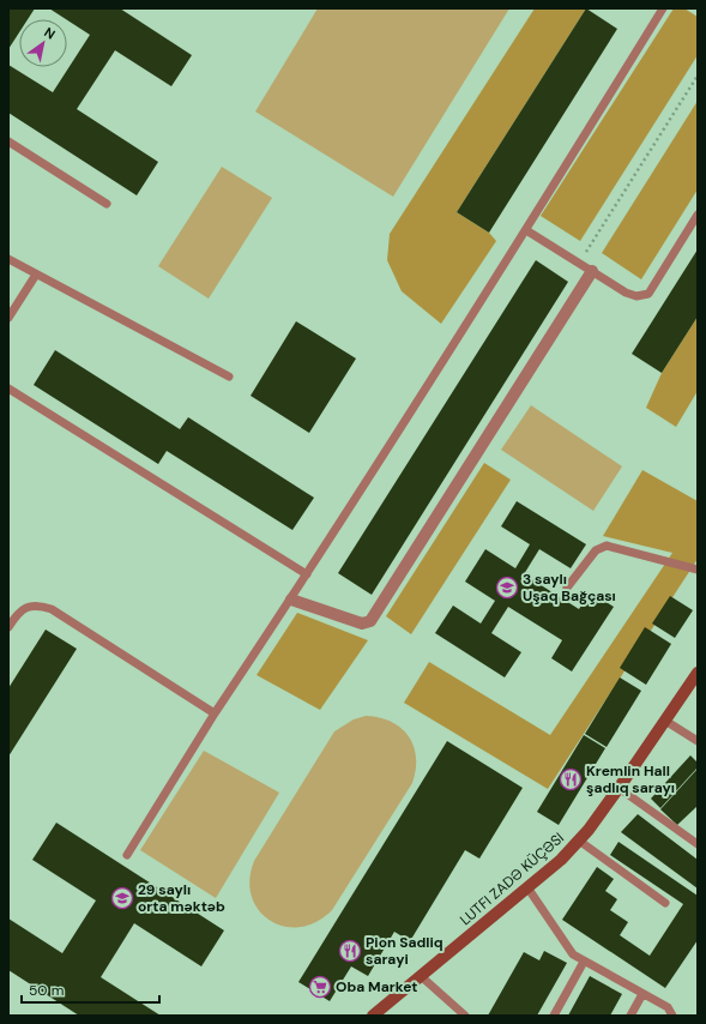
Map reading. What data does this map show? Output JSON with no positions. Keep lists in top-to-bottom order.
{
  "streets": {
    "main road": ["LUTFI ZADƏ KÜÇƏSI"]
  },
  "places": {
    "school or university": ["3 saylı Uşaq Bağçası", "29 saylı orta məktəb"],
    "restaurant": ["Kremlin Hall şadlıq sarayı", "Pion Sadliq sarayi"],
    "supermarket": ["Oba Market"]
  },
  "scale_bar": "50 m",
  "north": "top right"
}
